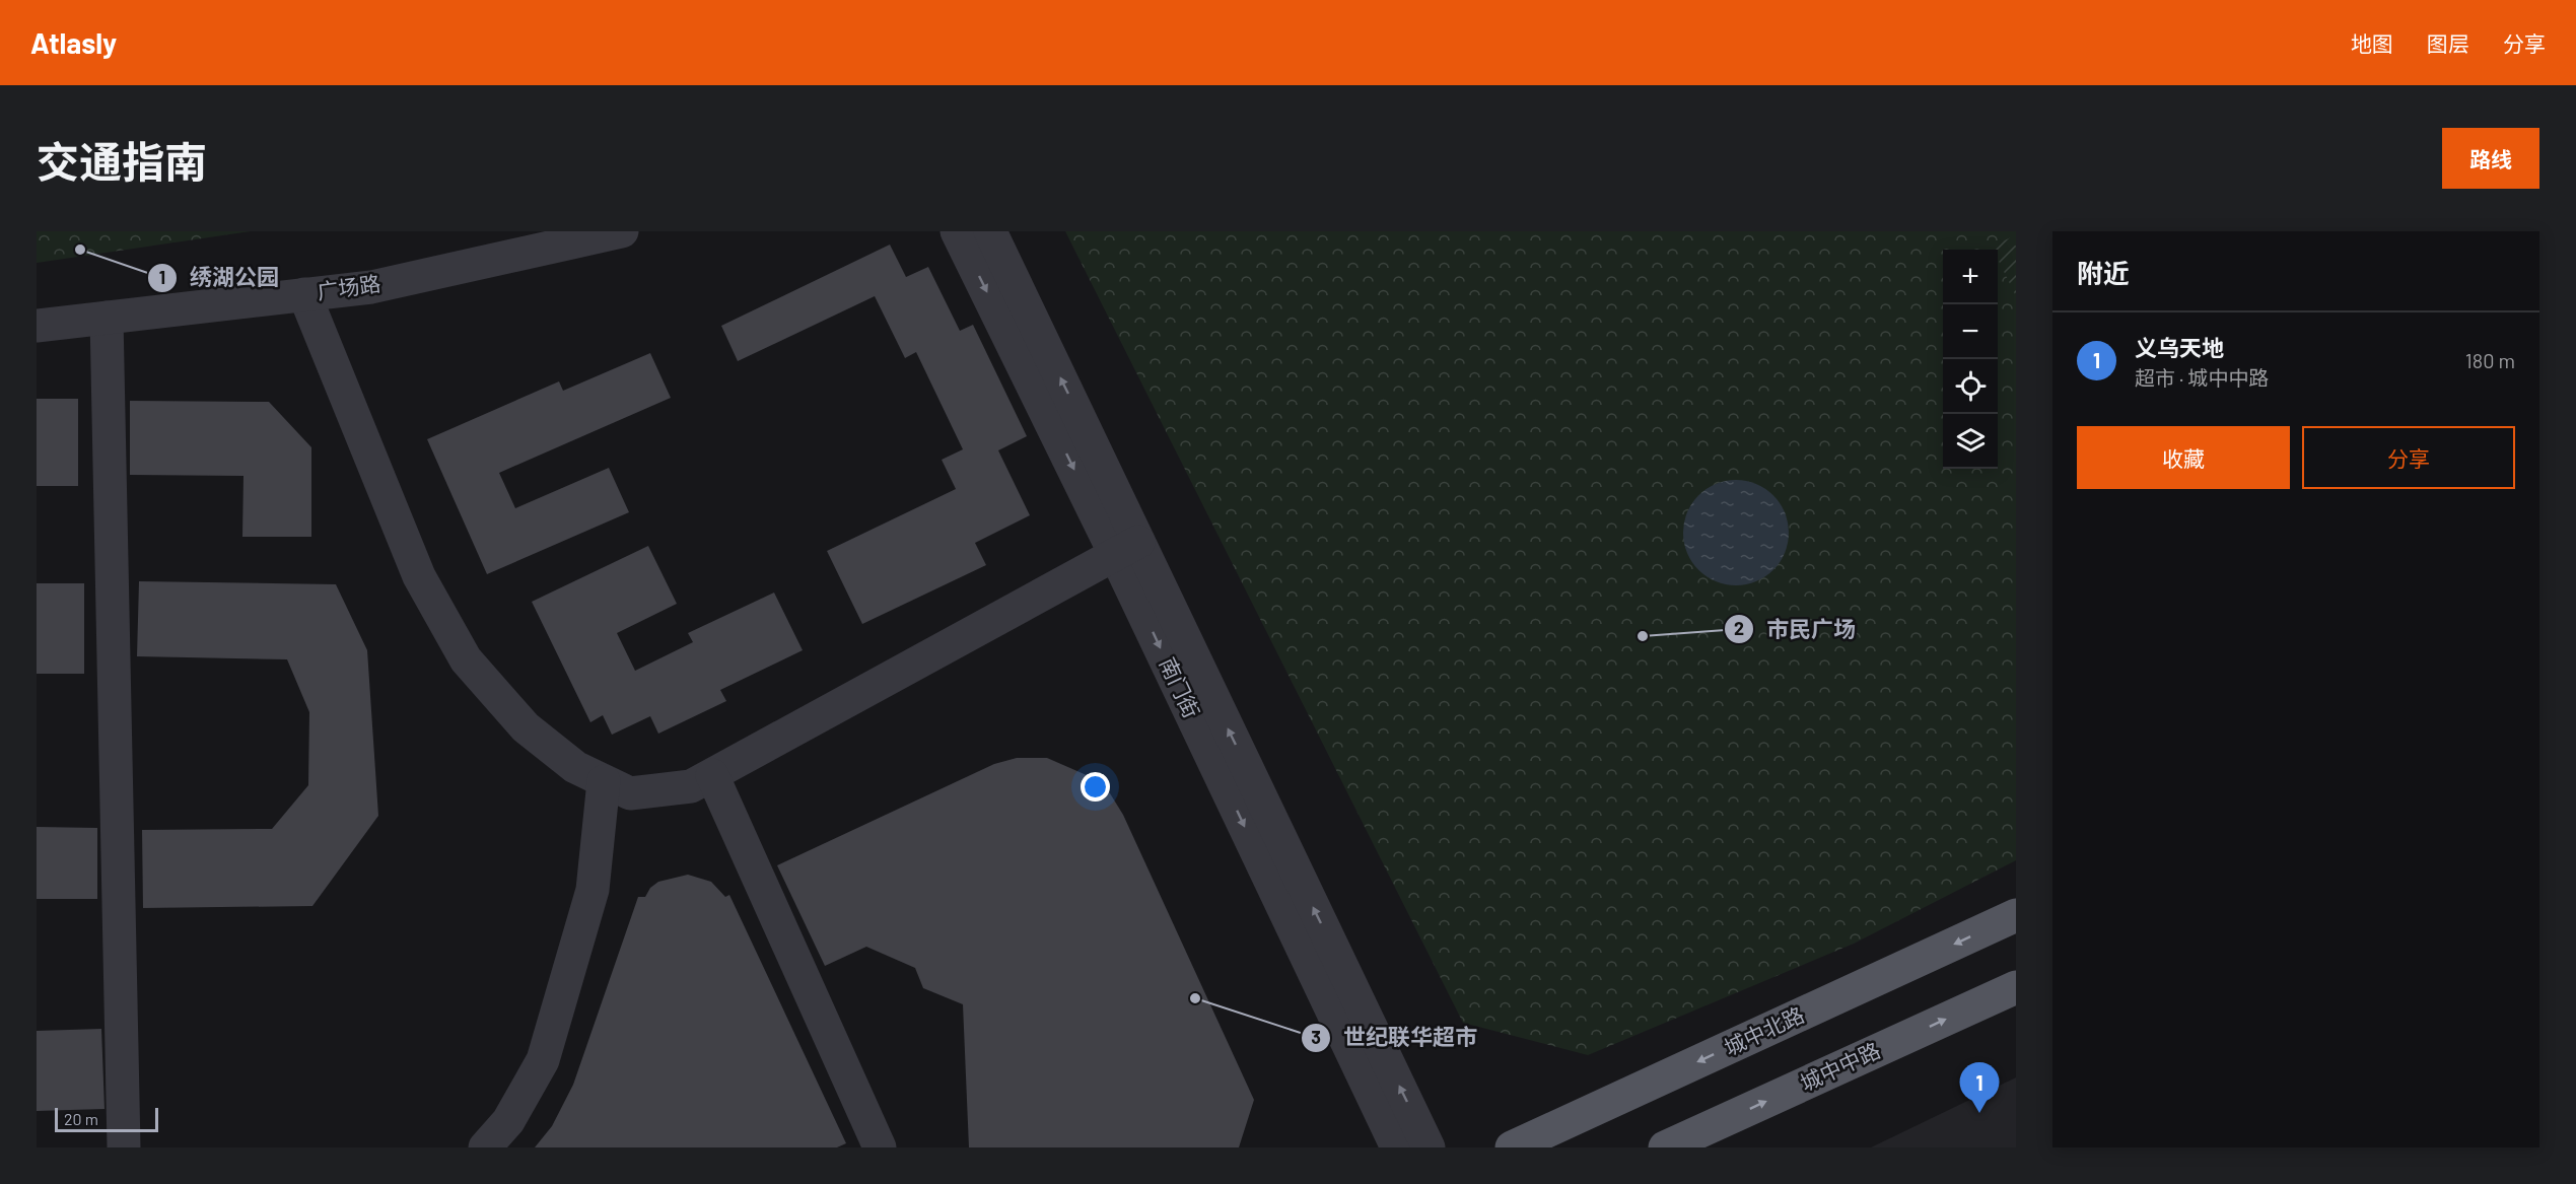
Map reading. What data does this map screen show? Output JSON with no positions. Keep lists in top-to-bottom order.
{
  "streets": {
    "main road": ["城中北路", "城中中路"],
    "street": ["广场路", "南门街"]
  },
  "one_way": ["城中北路", "城中中路"],
  "places": ["绣湖公园", "市民广场", "世纪联华超市"],
  "scale_bar": "20 m",
  "page": {
    "header": "Atlasly",
    "nav": ["地图", "图层", "分享"],
    "title": "交通指南",
    "buttons": [
      "路线",
      ["收藏", "分享"]
    ],
    "heading": "附近",
    "map_buttons": ["+", "−"],
    "list": [
      {
        "mark": "1",
        "name": "义乌天地",
        "note": "超市 · 城中中路",
        "value": "180 m"
      }
    ],
    "pins": "1",
    "scale": "20 m"
  }
}
